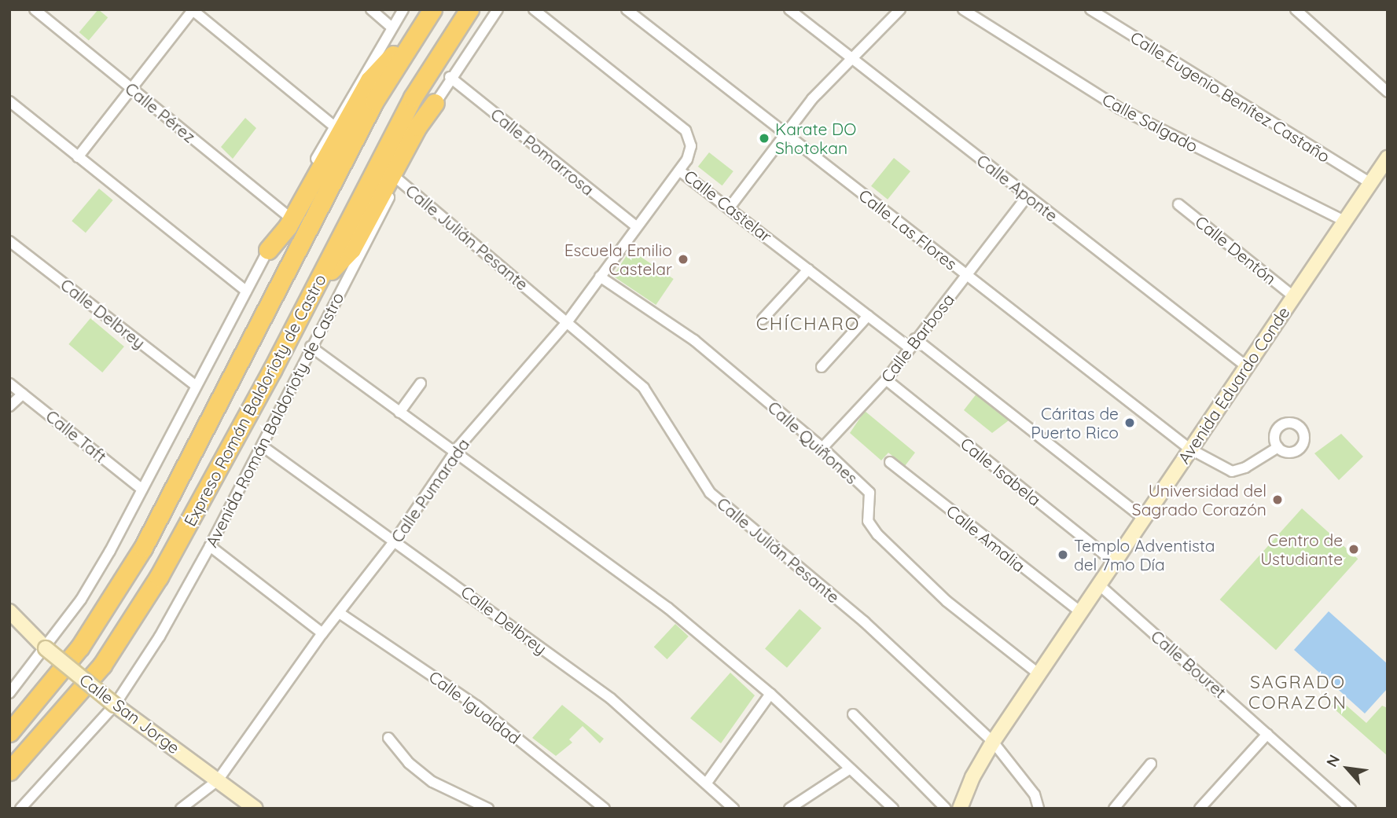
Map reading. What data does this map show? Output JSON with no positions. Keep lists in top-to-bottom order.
{
  "streets": {
    "highway": ["Expreso Román Baldorioty de Castro"],
    "street": [
      "Calle Eugenio Benítez Castaño",
      "Calle Pérez",
      "Calle Salgado",
      "Calle Pomarrosa",
      "Calle Aponte",
      "Calle Castelar",
      "Calle Las Flores",
      "Calle Julián Pesante",
      "Calle Dentón",
      "Calle Delbrey",
      "Calle Barbosa",
      "Avenida Eduardo Conde",
      "Avenida Román Baldorioty de Castro",
      "Calle Taft",
      "Calle Quiñones",
      "Calle Isabela",
      "Calle Pumarada",
      "Calle Amalia",
      "Calle Bouret",
      "Calle Igualdad",
      "Calle San Jorge"
    ]
  },
  "crossings": [
    ["Calle Eugenio Benítez Castaño", "Avenida Eduardo Conde"],
    ["Calle Salgado", "Avenida Eduardo Conde"],
    ["Calle Pomarrosa", "Avenida Román Baldorioty de Castro"],
    ["Calle Pomarrosa", "Calle Pumarada"],
    ["Calle Aponte", "Calle Barbosa"],
    ["Calle Aponte", "Avenida Eduardo Conde"],
    ["Calle Castelar", "Calle Barbosa"],
    ["Calle Castelar", "Calle Pumarada"],
    ["Calle Las Flores", "Calle Barbosa"],
    ["Calle Las Flores", "Avenida Eduardo Conde"],
    ["Calle Julián Pesante", "Avenida Eduardo Conde"],
    ["Calle Julián Pesante", "Avenida Román Baldorioty de Castro"],
    ["Calle Julián Pesante", "Calle Pumarada"],
    ["Calle Dentón", "Avenida Eduardo Conde"],
    ["Calle Delbrey", "Avenida Román Baldorioty de Castro"],
    ["Calle Delbrey", "Calle Pumarada"],
    ["Calle Barbosa", "Calle Quiñones"],
    ["Calle Barbosa", "Calle Isabela"],
    ["Avenida Eduardo Conde", "Calle Quiñones"],
    ["Avenida Eduardo Conde", "Calle Isabela"],
    ["Avenida Eduardo Conde", "Calle Amalia"],
    ["Avenida Eduardo Conde", "Calle Bouret"],
    ["Avenida Román Baldorioty de Castro", "Calle San Jorge"],
    ["Calle Quiñones", "Calle Pumarada"],
    ["Calle Pumarada", "Calle Igualdad"],
    ["Calle Pumarada", "Calle San Jorge"]
  ],
  "districts": ["CHÍCHARO", "SAGRADO CORAZÓN"],
  "places": [
    "Karate DO Shotokan",
    "Escuela Emilio Castelar",
    "Cáritas de Puerto Rico",
    "Universidad del Sagrado Corazón",
    "Centro de Ustudiante",
    "Templo Adventista del 7mo Día"
  ],
  "north": "top left"
}
